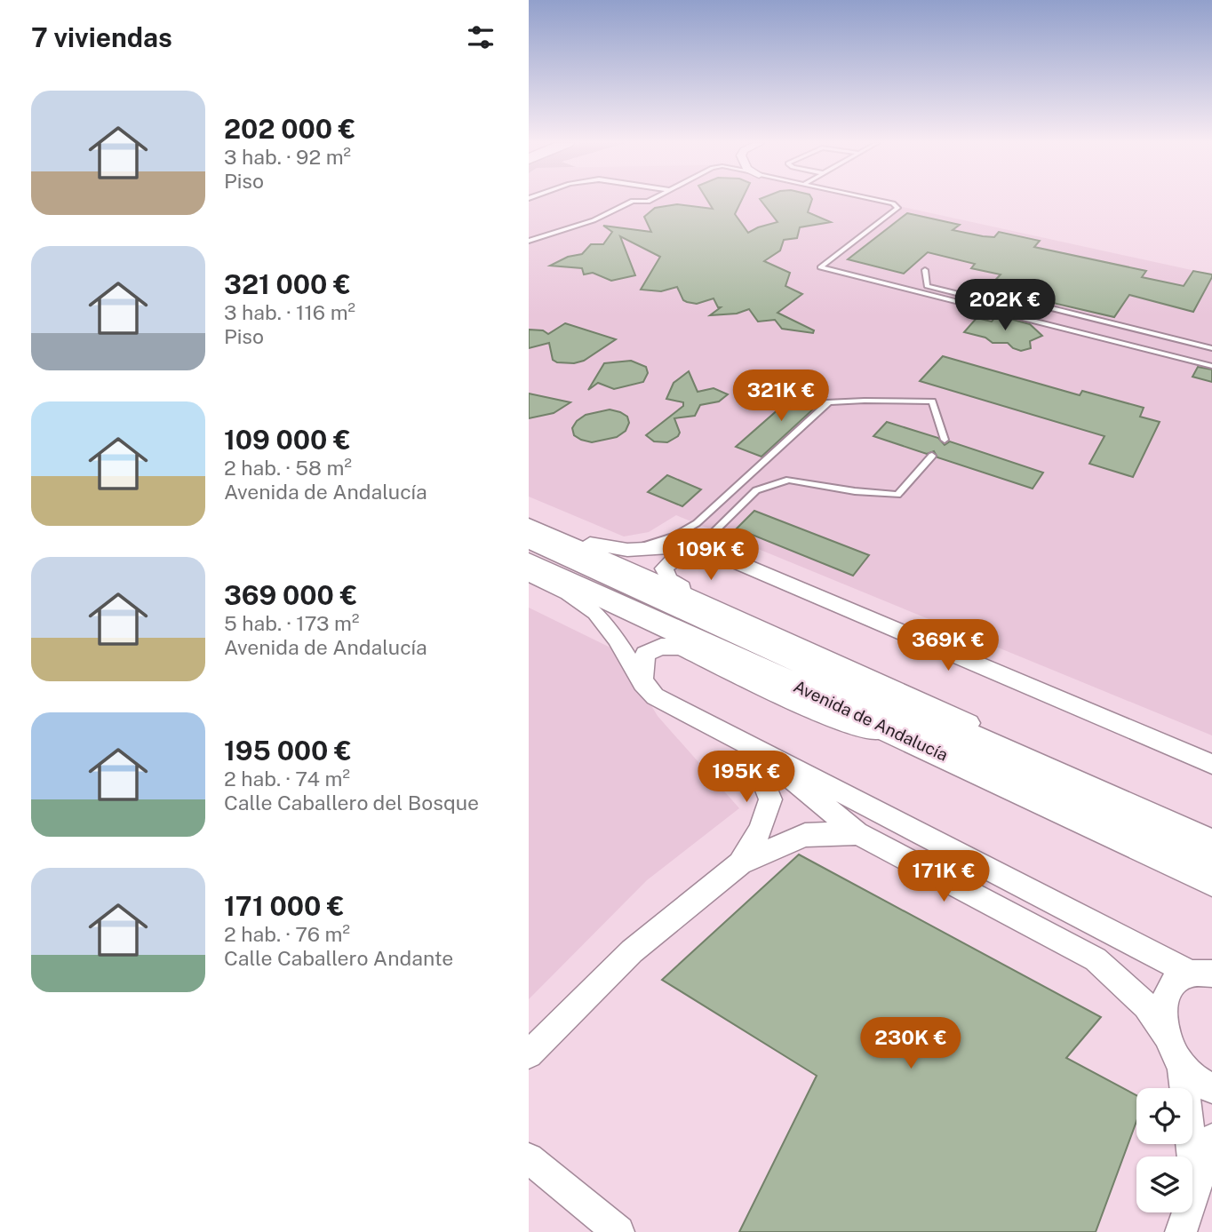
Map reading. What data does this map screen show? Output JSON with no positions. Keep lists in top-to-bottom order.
{
  "streets": {
    "main road": ["Avenida de Andalucía"]
  },
  "page": {
    "heading": "7 viviendas",
    "list": [
      {
        "name": "202 000 €",
        "note": "3 hab. · 92 m² · Piso"
      },
      {
        "name": "321 000 €",
        "note": "3 hab. · 116 m² · Piso"
      },
      {
        "name": "109 000 €",
        "note": "2 hab. · 58 m² · Avenida de Andalucía"
      },
      {
        "name": "369 000 €",
        "note": "5 hab. · 173 m² · Avenida de Andalucía"
      },
      {
        "name": "195 000 €",
        "note": "2 hab. · 74 m² · Calle Caballero del Bosque"
      },
      {
        "name": "171 000 €",
        "note": "2 hab. · 76 m² · Calle Caballero Andante"
      }
    ],
    "price": [
      "202K €",
      "321K €",
      "109K €",
      "369K €",
      "195K €",
      "171K €",
      "230K €"
    ]
  }
}
